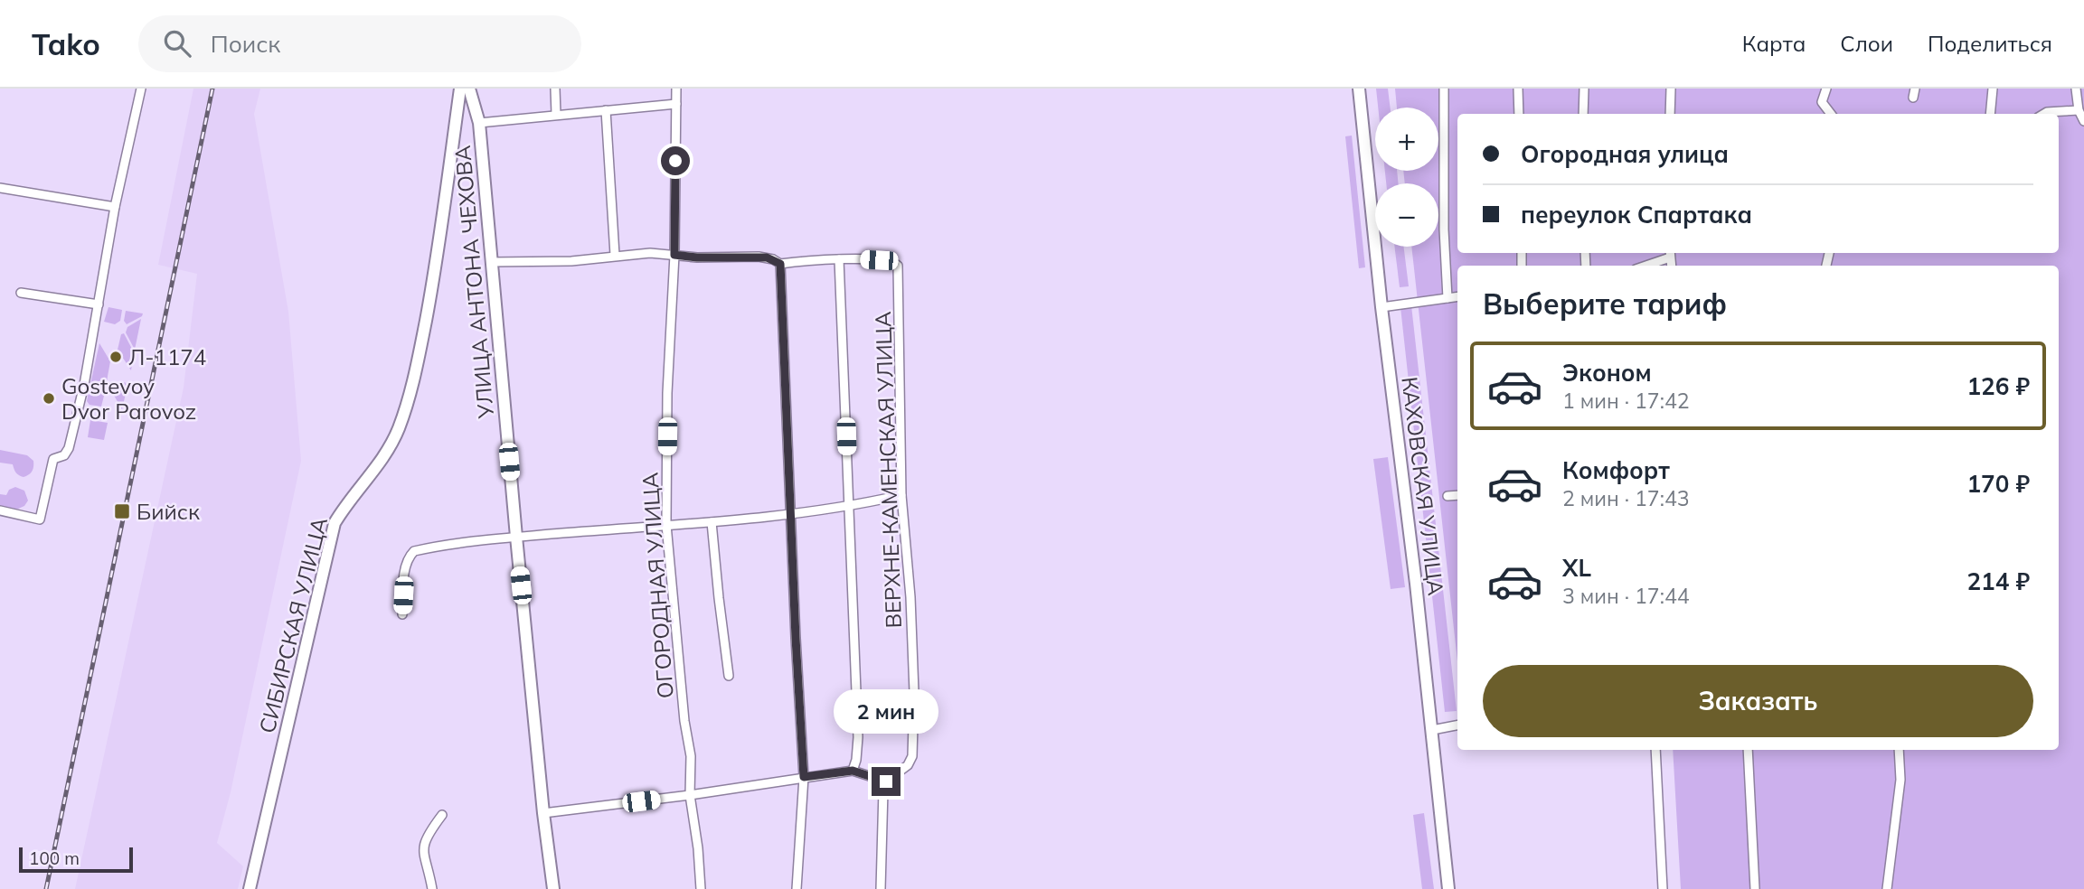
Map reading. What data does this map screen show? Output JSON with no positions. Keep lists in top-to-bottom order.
{
  "streets": {
    "street": [
      "УЛИЦА АНТОНА ЧЕХОВА",
      "ВЕРХНЕ-КАМЕНСКАЯ УЛИЦА",
      "КАХОВСКАЯ УЛИЦА",
      "ОГОРОДНАЯ УЛИЦА",
      "СИБИРСКАЯ УЛИЦА"
    ]
  },
  "crossings": [
    ["УЛИЦА АНТОНА ЧЕХОВА", "ВЕРХНЕ-КАМЕНСКАЯ УЛИЦА"],
    ["ВЕРХНЕ-КАМЕНСКАЯ УЛИЦА", "ОГОРОДНАЯ УЛИЦА"]
  ],
  "places": {
    "other": ["Л-1174", "Gostevoy Dvor Parovoz"],
    "transit": ["Бийск"]
  },
  "scale_bar": "100 m",
  "page": {
    "header": "Tako",
    "search": "Поиск",
    "nav": ["Карта", "Слои", "Поделиться"],
    "map_buttons": ["+", "−"],
    "banner": ["Огородная улица", "переулок Спартака"],
    "heading": "Выберите тариф",
    "list": [
      {
        "name": "Эконом",
        "note": "1 мин · 17:42",
        "value": "126 ₽"
      },
      {
        "name": "Комфорт",
        "note": "2 мин · 17:43",
        "value": "170 ₽"
      },
      {
        "name": "XL",
        "note": "3 мин · 17:44",
        "value": "214 ₽"
      }
    ],
    "buttons": "Заказать",
    "bubble": "2 мин",
    "scale": "100 m"
  }
}
